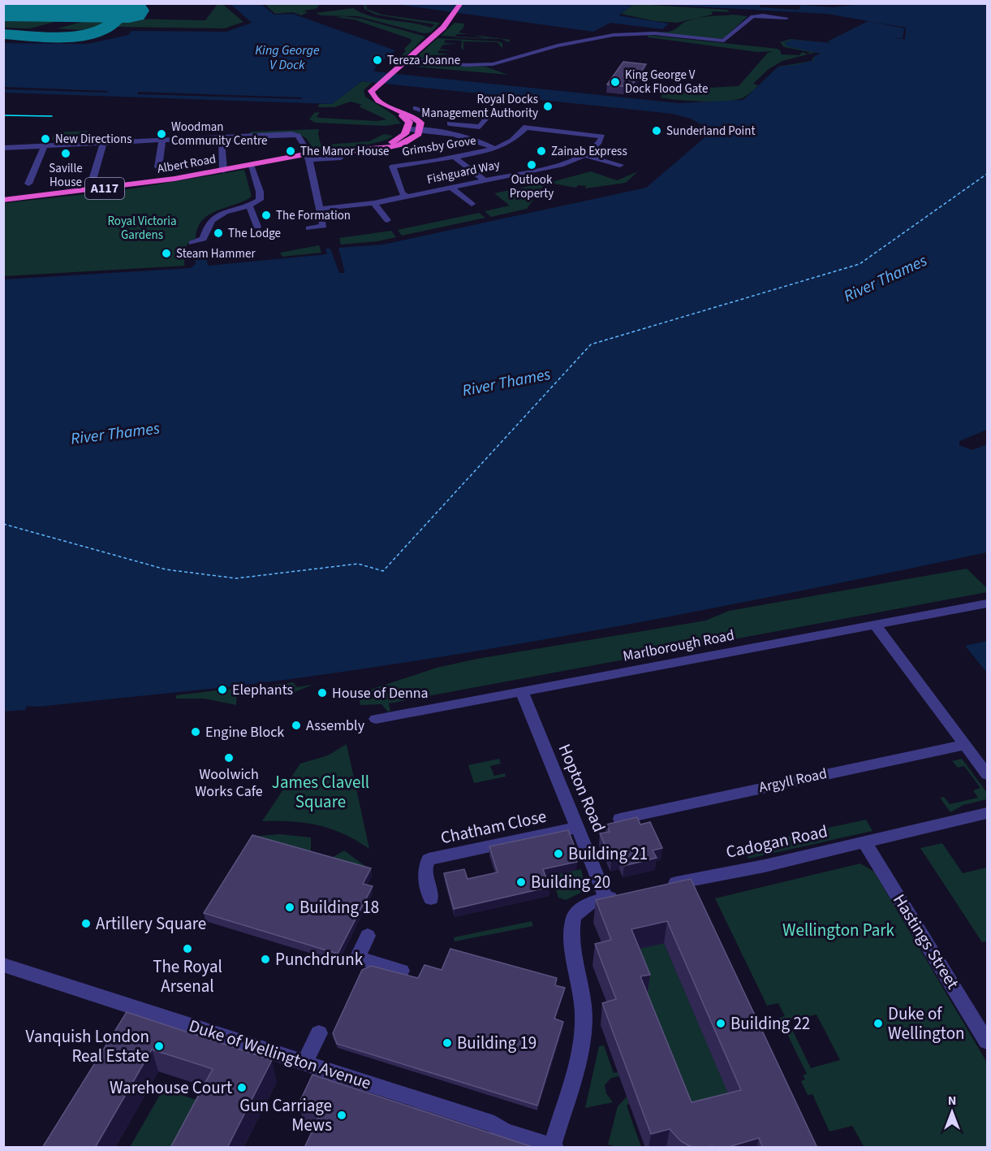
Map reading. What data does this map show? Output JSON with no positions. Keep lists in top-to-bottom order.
{
  "streets": {
    "highway": ["Albert Road", "A117"],
    "street": [
      "Grimsby Grove",
      "Fishguard Way",
      "Marlborough Road",
      "Argyll Road",
      "Hopton Road",
      "Chatham Close",
      "Cadogan Road",
      "Hastings Street",
      "Duke of Wellington Avenue"
    ]
  },
  "crossings": [
    ["Grimsby Grove", "Fishguard Way"],
    ["Albert Road", "A117"],
    ["Fishguard Way", "A117"],
    ["Marlborough Road", "Hopton Road"],
    ["Hopton Road", "Chatham Close"],
    ["Cadogan Road", "Hastings Street"]
  ],
  "water": ["King George V Dock", "River Thames"],
  "parks": ["Royal Victoria Gardens", "James Clavell Square", "Wellington Park"],
  "places": [
    "Tereza Joanne",
    "King George V Dock Flood Gate",
    "Royal Docks Management Authority",
    "Sunderland Point",
    "Woodman Community Centre",
    "New Directions",
    "The Manor House",
    "Zainab Express",
    "Saville House",
    "Outlook Property",
    "The Formation",
    "The Lodge",
    "Steam Hammer",
    "Elephants",
    "House of Denna",
    "Assembly",
    "Engine Block",
    "Woolwich Works Cafe",
    "Building 21",
    "Building 20",
    "Building 18",
    "Artillery Square",
    "The Royal Arsenal",
    "Punchdrunk",
    "Building 22",
    "Duke of Wellington",
    "Building 19",
    "Vanquish London Real Estate",
    "Warehouse Court",
    "Gun Carriage Mews"
  ],
  "north": "top"
}
